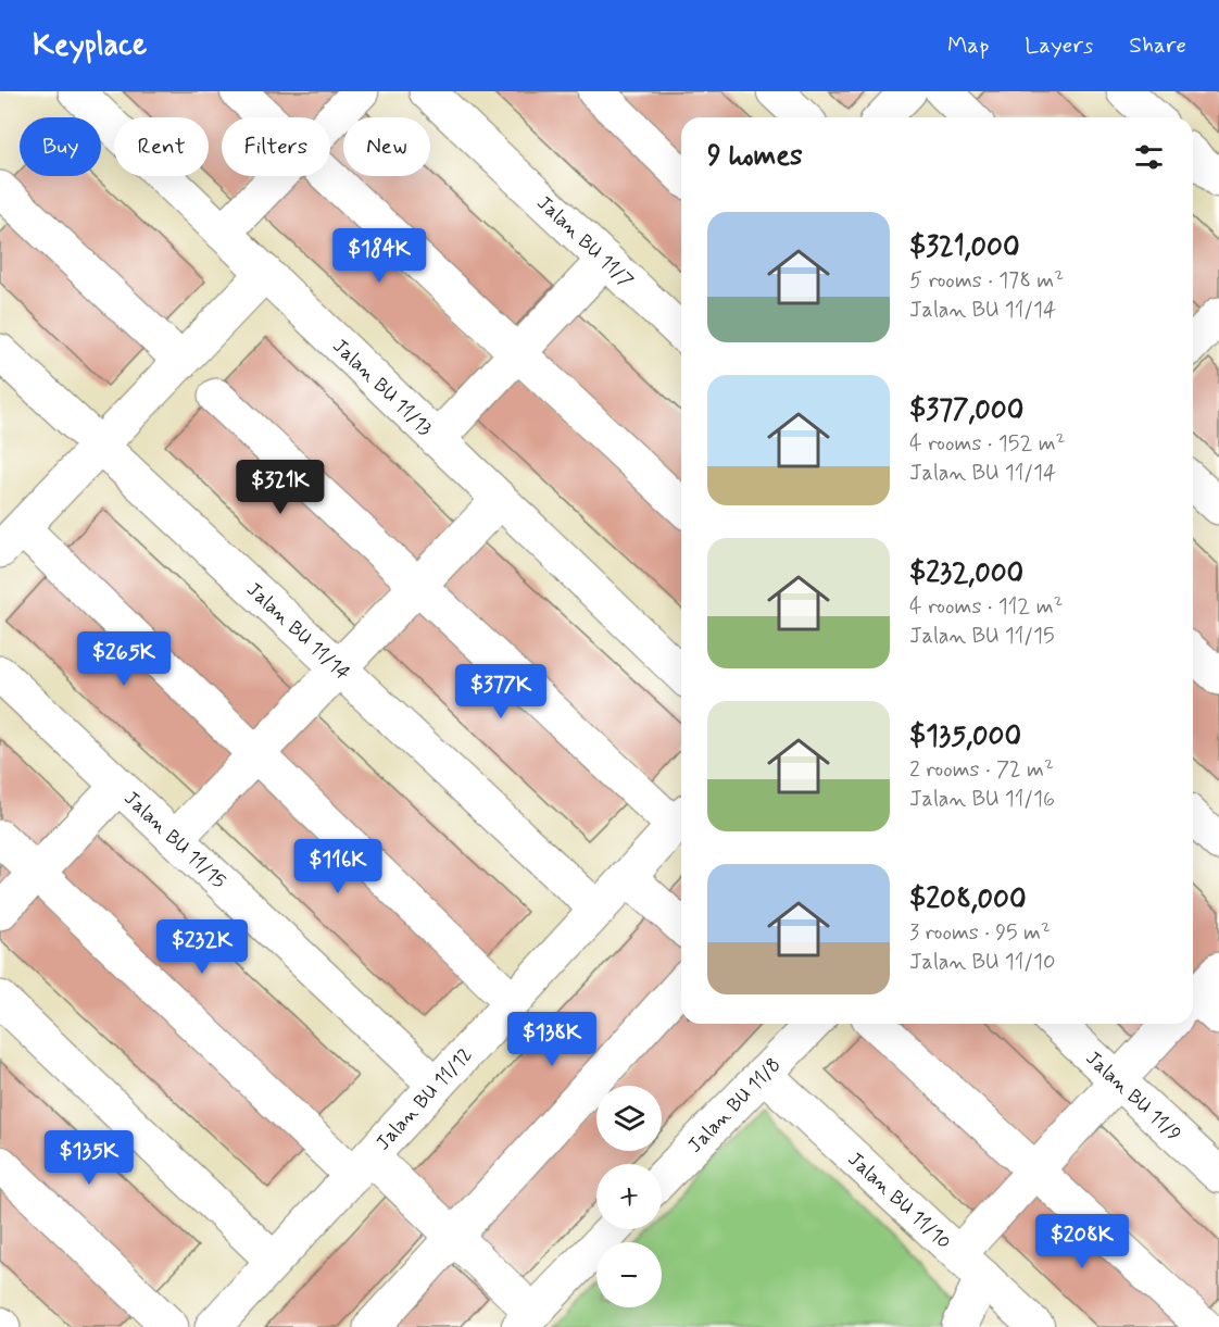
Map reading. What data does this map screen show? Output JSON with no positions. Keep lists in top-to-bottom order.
{
  "streets": {
    "street": [
      "Jalan BU 11/7",
      "Jalan BU 11/13",
      "Jalan BU 11/14",
      "Jalan BU 11/15",
      "Jalan BU 11/9",
      "Jalan BU 11/12",
      "Jalan BU 11/8",
      "Jalan BU 11/10"
    ]
  },
  "crossings": [
    ["Jalan BU 11/14", "Jalan BU 11/12"],
    ["Jalan BU 11/15", "Jalan BU 11/12"],
    ["Jalan BU 11/8", "Jalan BU 11/10"]
  ],
  "page": {
    "header": "Keyplace",
    "nav": ["Map", "Layers", "Share"],
    "chip": [
      "Buy",
      "Rent",
      "Filters",
      "New"
    ],
    "heading": "9 homes",
    "list": [
      {
        "name": "$321,000",
        "note": "5 rooms · 178 m² · Jalan BU 11/14"
      },
      {
        "name": "$377,000",
        "note": "4 rooms · 152 m² · Jalan BU 11/14"
      },
      {
        "name": "$232,000",
        "note": "4 rooms · 112 m² · Jalan BU 11/15"
      },
      {
        "name": "$135,000",
        "note": "2 rooms · 72 m² · Jalan BU 11/16"
      },
      {
        "name": "$208,000",
        "note": "3 rooms · 95 m² · Jalan BU 11/10"
      }
    ],
    "price": [
      "$184K",
      "$321K",
      "$265K",
      "$377K",
      "$116K",
      "$232K",
      "$138K",
      "$135K",
      "$208K"
    ],
    "map_buttons": ["+", "−"]
  }
}
